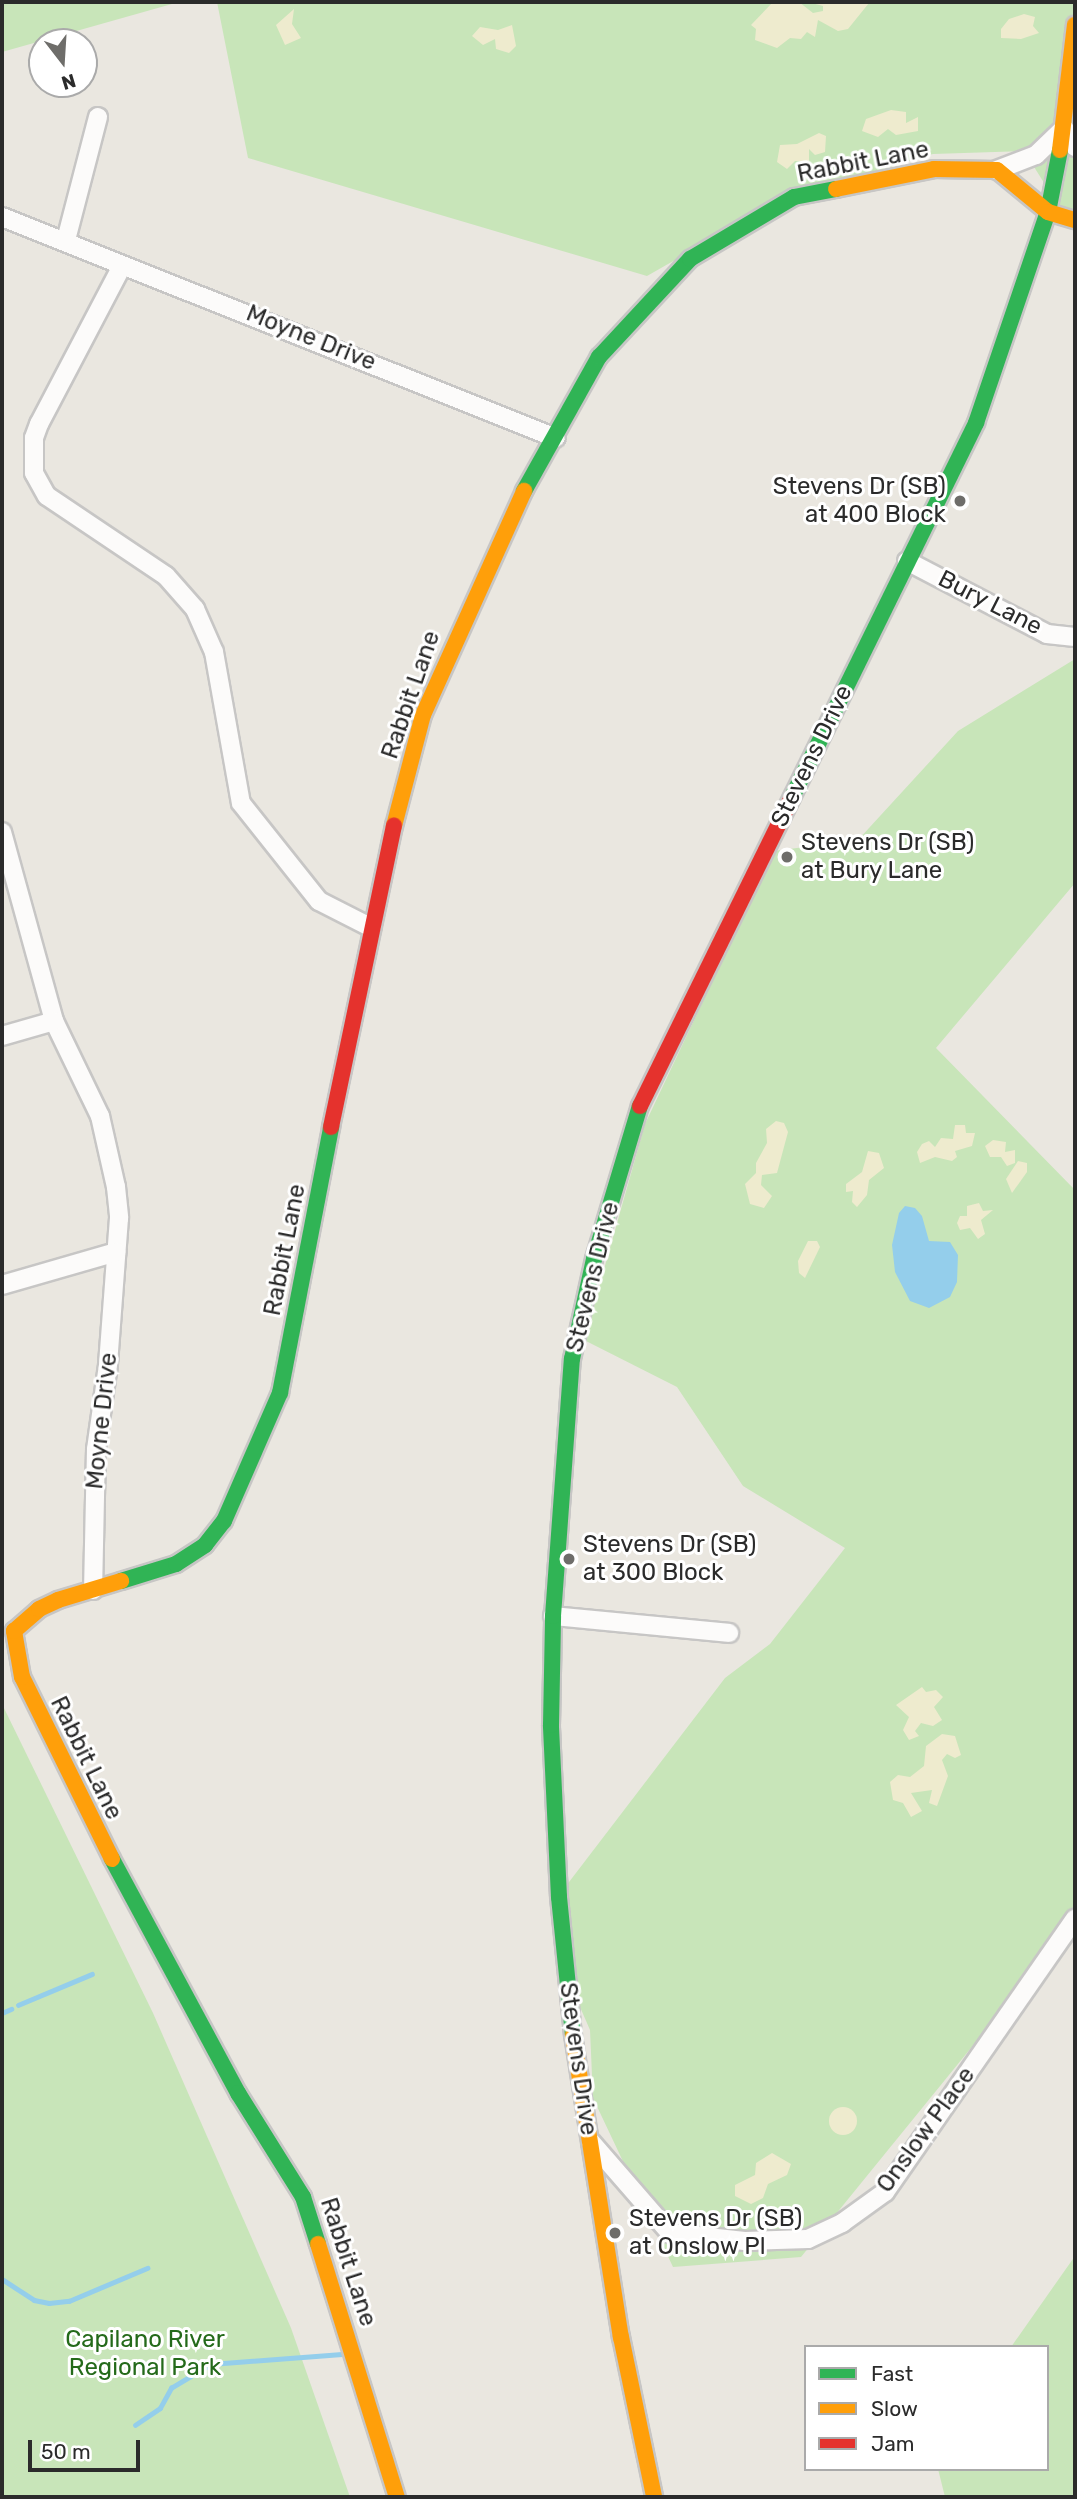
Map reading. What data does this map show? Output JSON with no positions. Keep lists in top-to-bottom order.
{
  "streets": {
    "street": [
      "Rabbit Lane",
      "Moyne Drive",
      "Bury Lane",
      "Stevens Drive",
      "Onslow Place"
    ]
  },
  "crossings": [
    ["Rabbit Lane", "Moyne Drive"],
    ["Bury Lane", "Stevens Drive"],
    ["Stevens Drive", "Onslow Place"]
  ],
  "parks": ["Capilano River Regional Park"],
  "places": [
    "Stevens Dr (SB) at 400 Block",
    "Stevens Dr (SB) at Bury Lane",
    "Stevens Dr (SB) at 300 Block",
    "Stevens Dr (SB) at Onslow Pl"
  ],
  "legend": ["Fast", "Slow", "Jam"],
  "scale_bar": "50 m",
  "north": "bottom"
}
